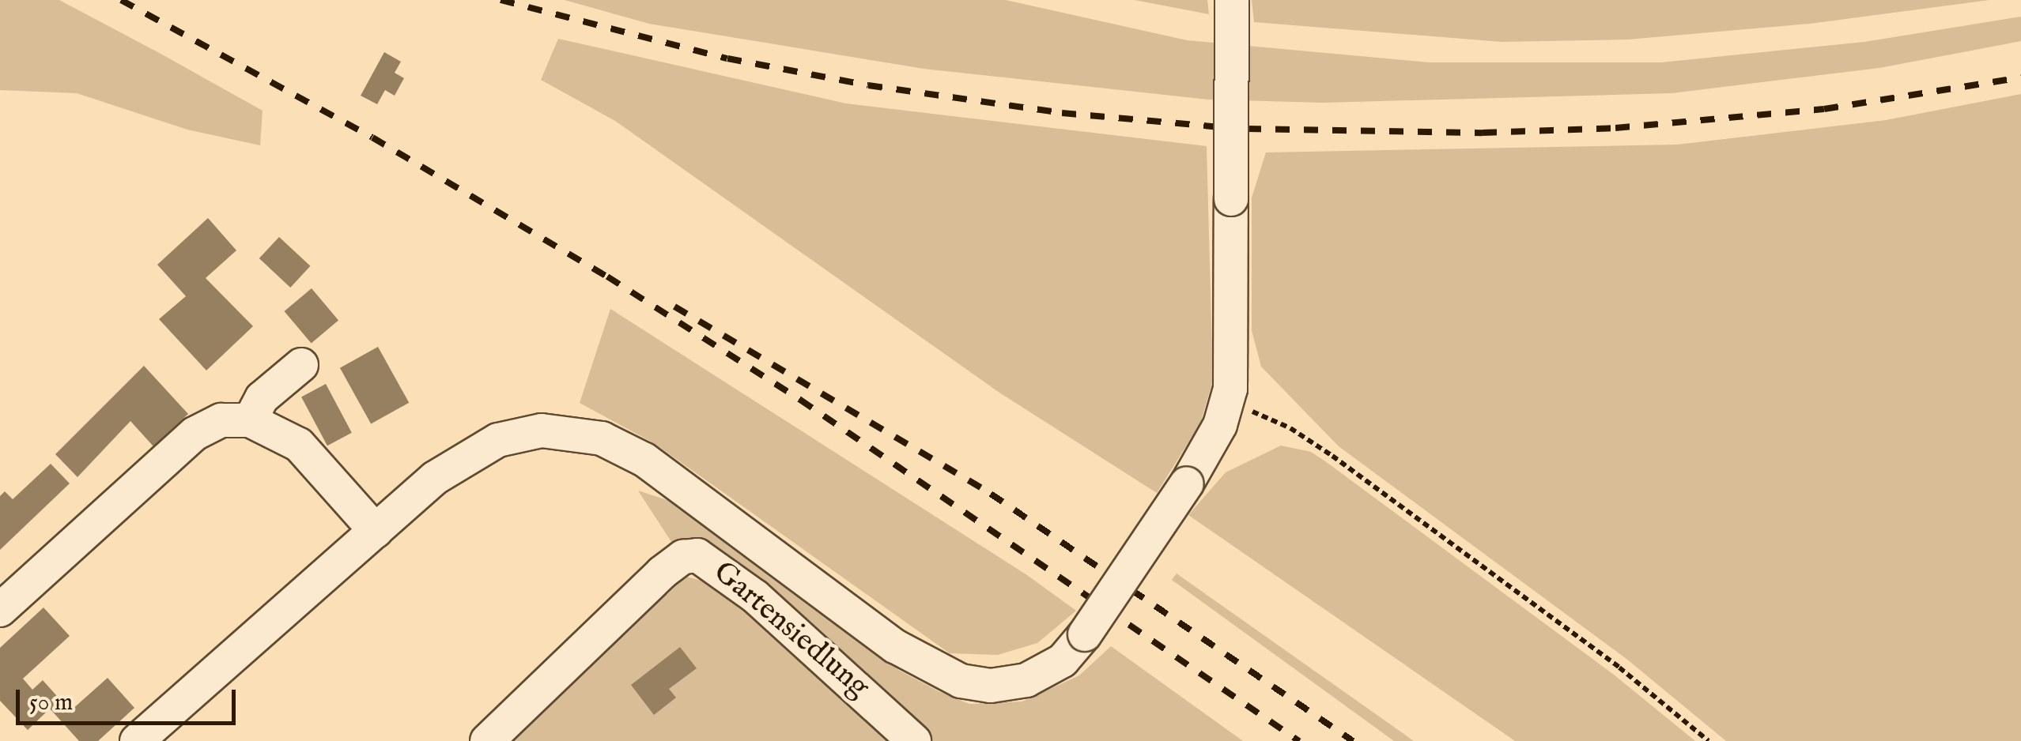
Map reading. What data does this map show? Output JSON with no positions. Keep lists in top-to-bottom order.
{
  "streets": {
    "street": ["Gartensiedlung"]
  },
  "scale_bar": "50 m"
}
